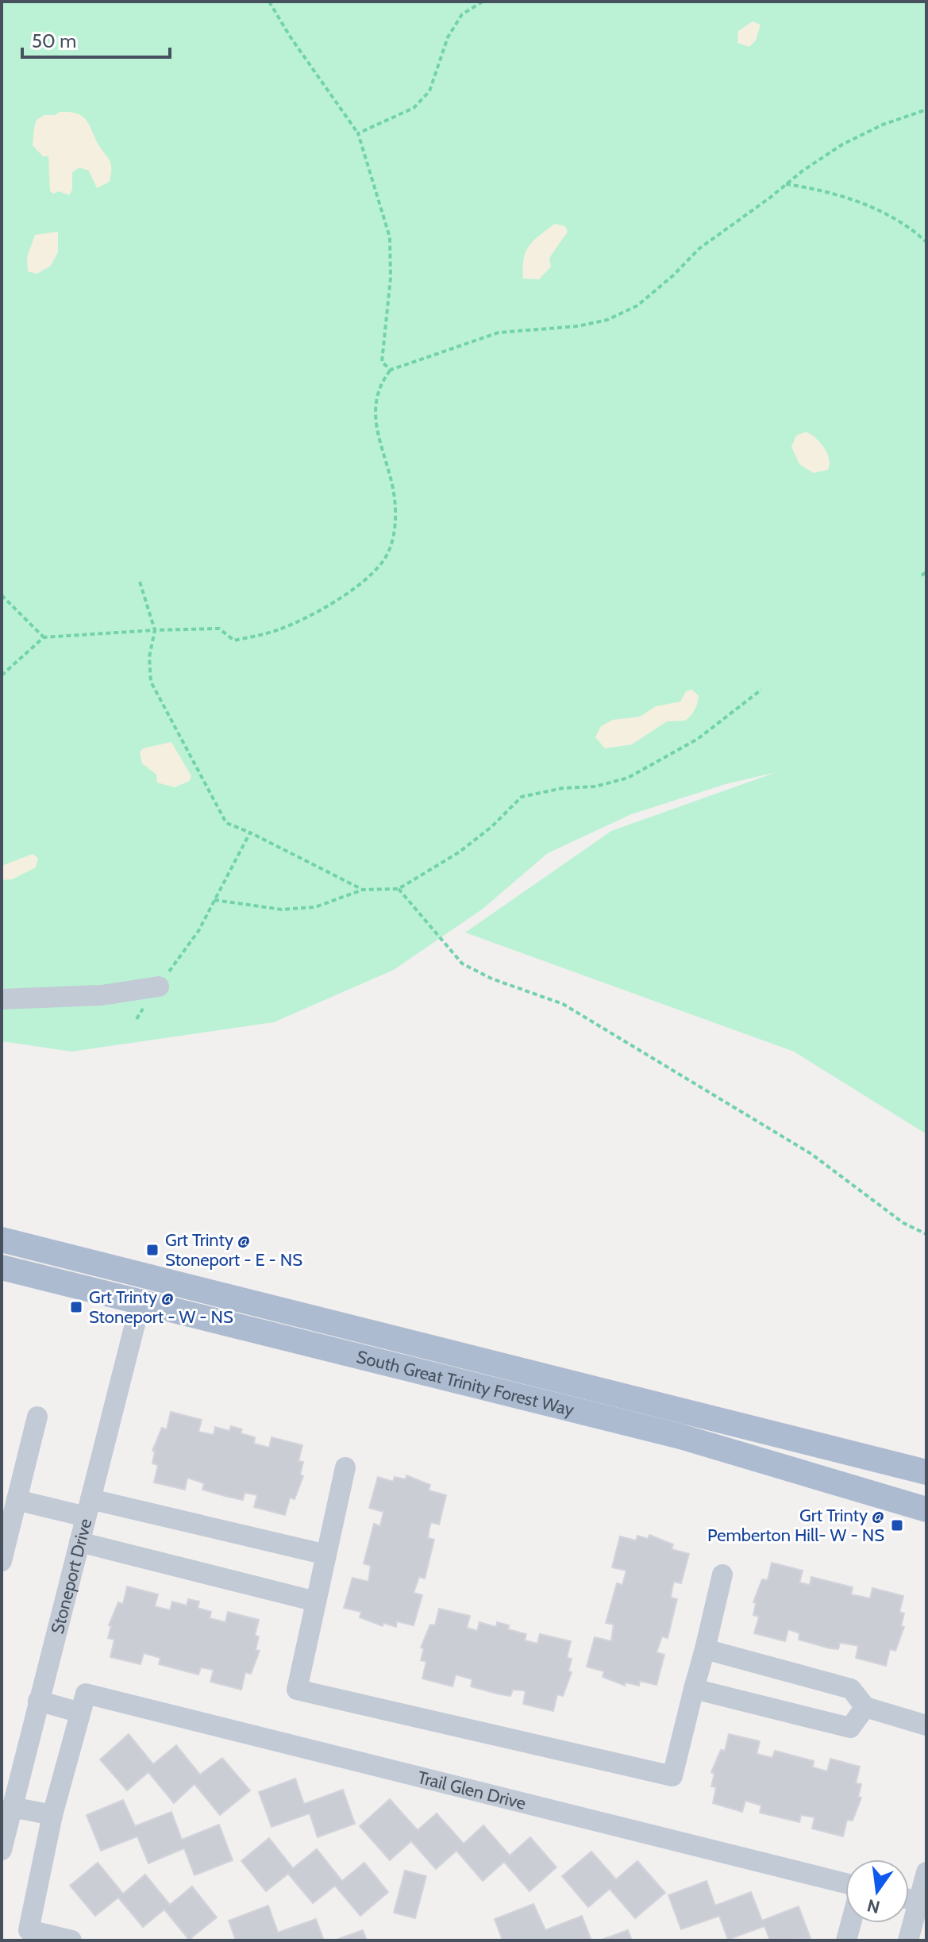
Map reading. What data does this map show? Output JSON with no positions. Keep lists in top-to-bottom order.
{
  "streets": {
    "main road": ["South Great Trinity Forest Way"],
    "street": ["Stoneport Drive", "Trail Glen Drive"]
  },
  "crossings": [
    ["South Great Trinity Forest Way", "Stoneport Drive"],
    ["Stoneport Drive", "Trail Glen Drive"]
  ],
  "places": {
    "transit": ["Grt Trinty @ Stoneport - E - NS", "Grt Trinty @ Stoneport - W - NS", "Grt Trinty @ Pemberton Hill- W - NS"]
  },
  "scale_bar": "50 m",
  "north": "bottom"
}
